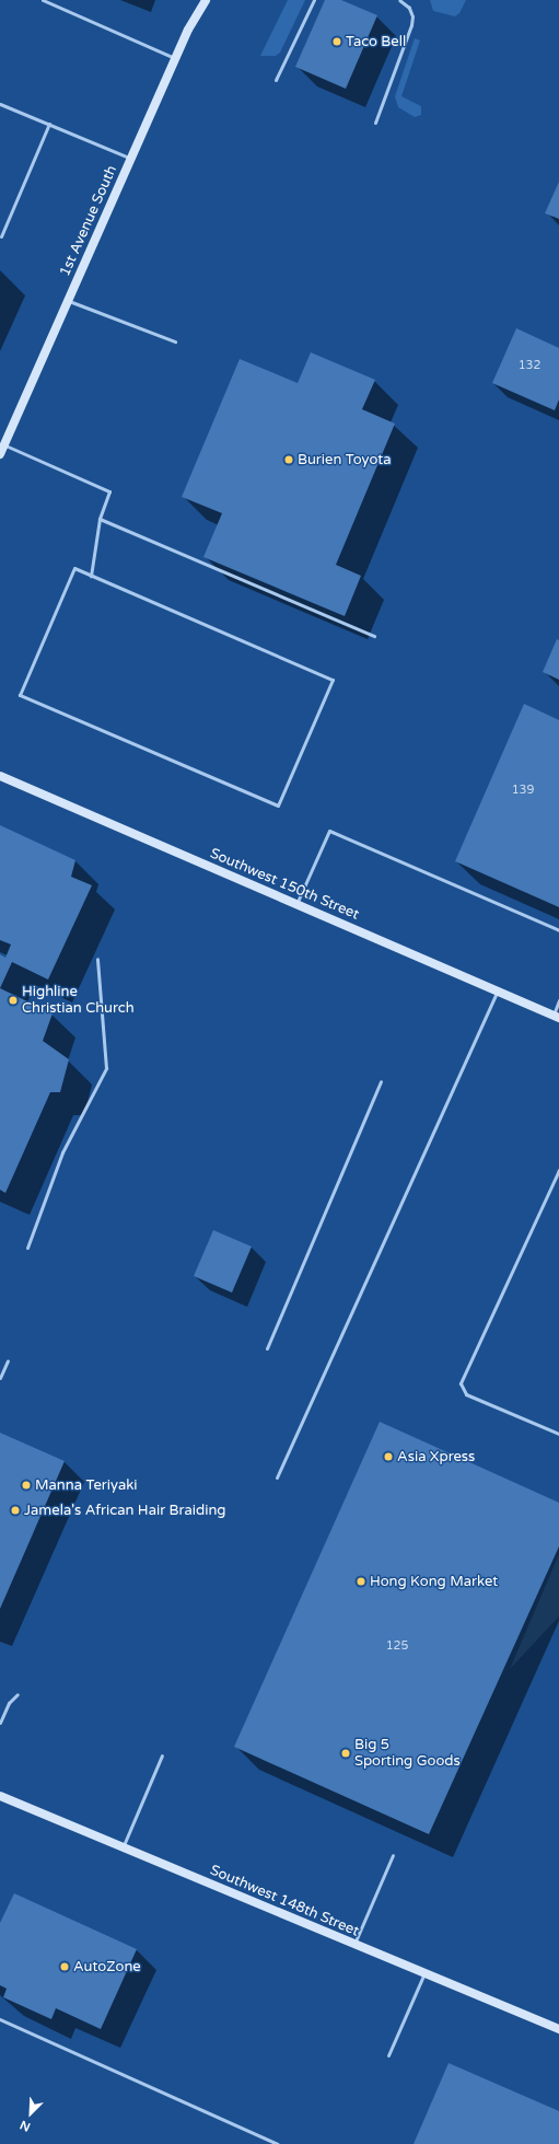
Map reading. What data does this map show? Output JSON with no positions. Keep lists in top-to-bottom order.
{
  "streets": {
    "main road": ["1st Avenue South", "Southwest 150th Street", "Southwest 148th Street"]
  },
  "places": [
    "Taco Bell",
    "Burien Toyota",
    "Highline Christian Church",
    "Asia Xpress",
    "Manna Teriyaki",
    "Jamela's African Hair Braiding",
    "Hong Kong Market",
    "Big 5 Sporting Goods",
    "AutoZone"
  ],
  "house_numbers": ["132", "139", "125"],
  "north": "bottom left"
}
